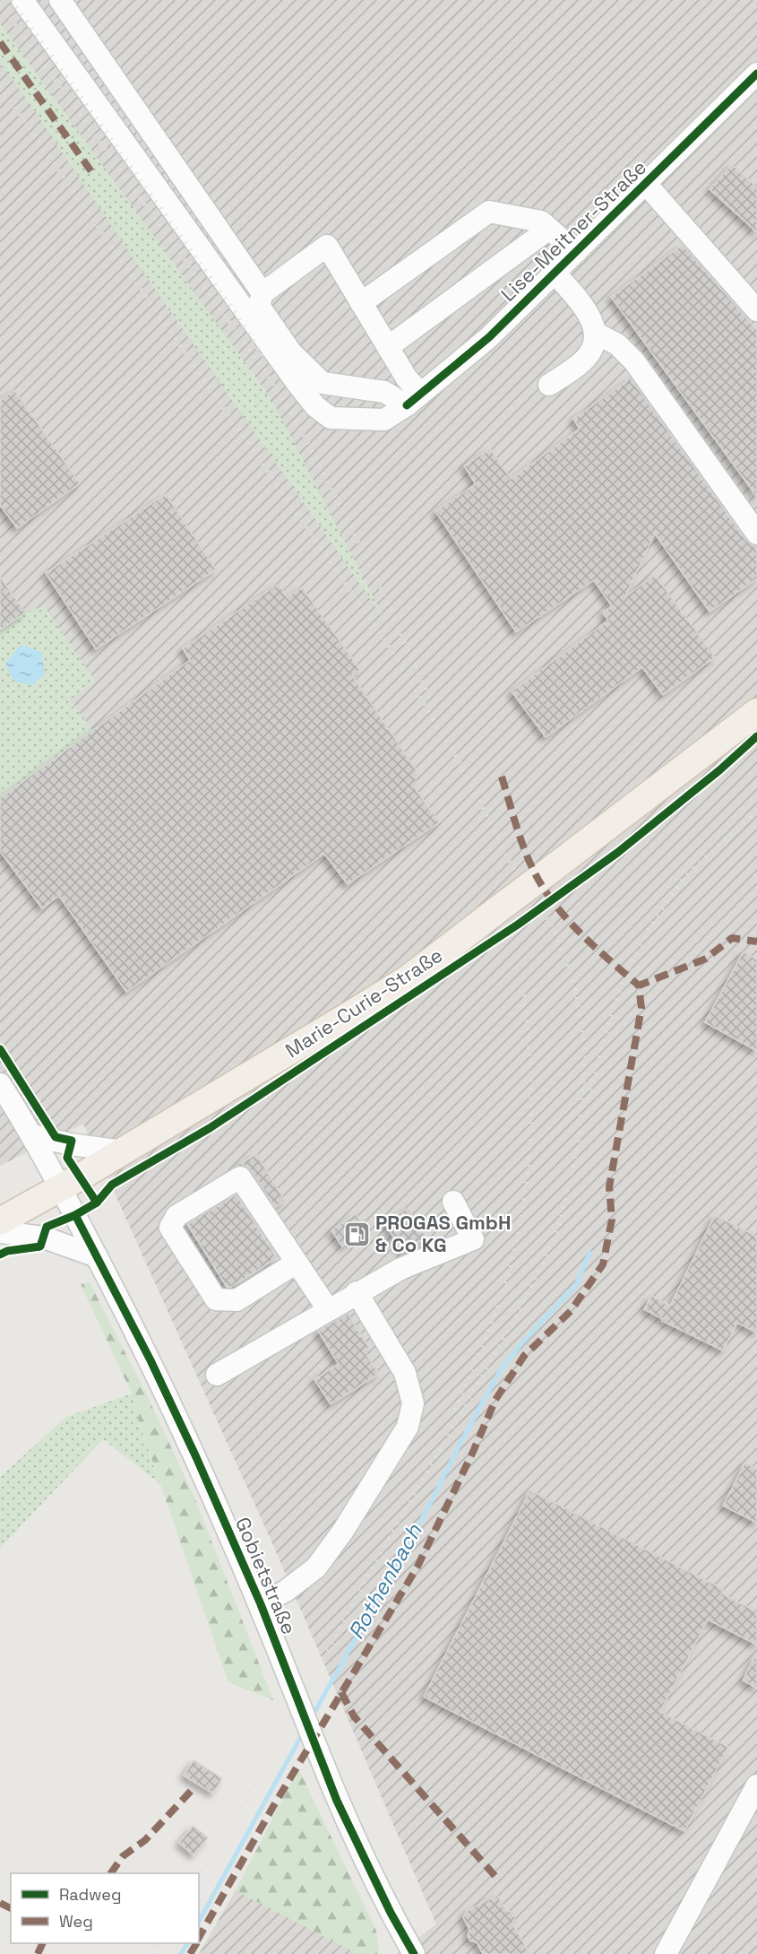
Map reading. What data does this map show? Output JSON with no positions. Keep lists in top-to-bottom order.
{
  "streets": {
    "main road": ["Marie-Curie-Straße"],
    "street": ["Lise-Meitner-Straße", "Gobietstraße"]
  },
  "crossings": [
    ["Marie-Curie-Straße", "Gobietstraße"]
  ],
  "water": ["Rothenbach"],
  "places": {
    "fuel station": ["PROGAS GmbH & Co KG"]
  },
  "legend": ["Radweg", "Weg"]
}
